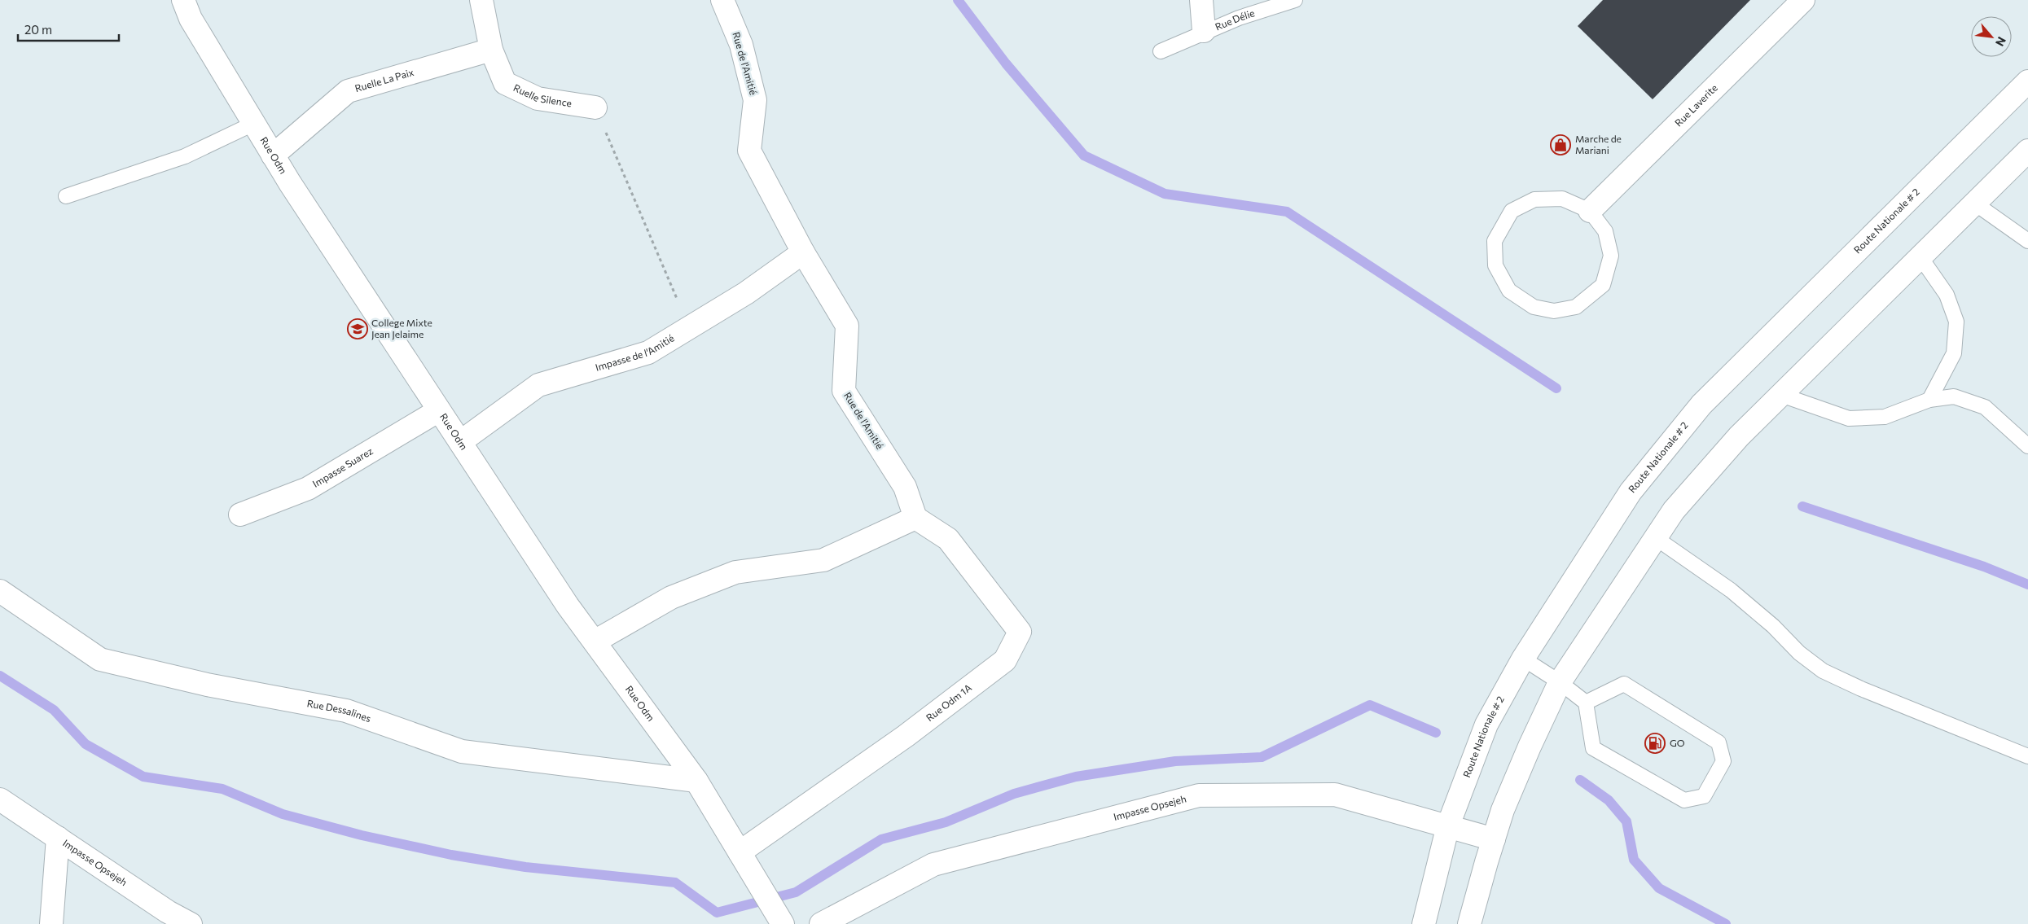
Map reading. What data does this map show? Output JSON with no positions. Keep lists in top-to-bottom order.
{
  "streets": {
    "street": [
      "Rue Délie",
      "Rue de l'Amitié",
      "Ruelle La Paix",
      "Ruelle Silence",
      "Rue Laverite",
      "Rue Odm",
      "Route Nationale # 2",
      "Impasse de l'Amitié",
      "Impasse Suarez",
      "Rue Odm 1A",
      "Rue Dessalines",
      "Impasse Opsejeh"
    ]
  },
  "crossings": [
    ["Rue de l'Amitié", "Impasse de l'Amitié"],
    ["Rue de l'Amitié", "Rue Odm 1A"],
    ["Ruelle La Paix", "Ruelle Silence"],
    ["Ruelle La Paix", "Rue Odm"],
    ["Rue Odm", "Impasse de l'Amitié"],
    ["Rue Odm", "Impasse Suarez"],
    ["Rue Odm", "Rue Odm 1A"],
    ["Rue Odm", "Rue Dessalines"],
    ["Route Nationale # 2", "Impasse Opsejeh"]
  ],
  "places": {
    "shop": ["Marche de Mariani"],
    "school or university": ["College Mixte Jean Jelaime"],
    "fuel station": ["GO"]
  },
  "scale_bar": "20 m",
  "north": "bottom right"
}
